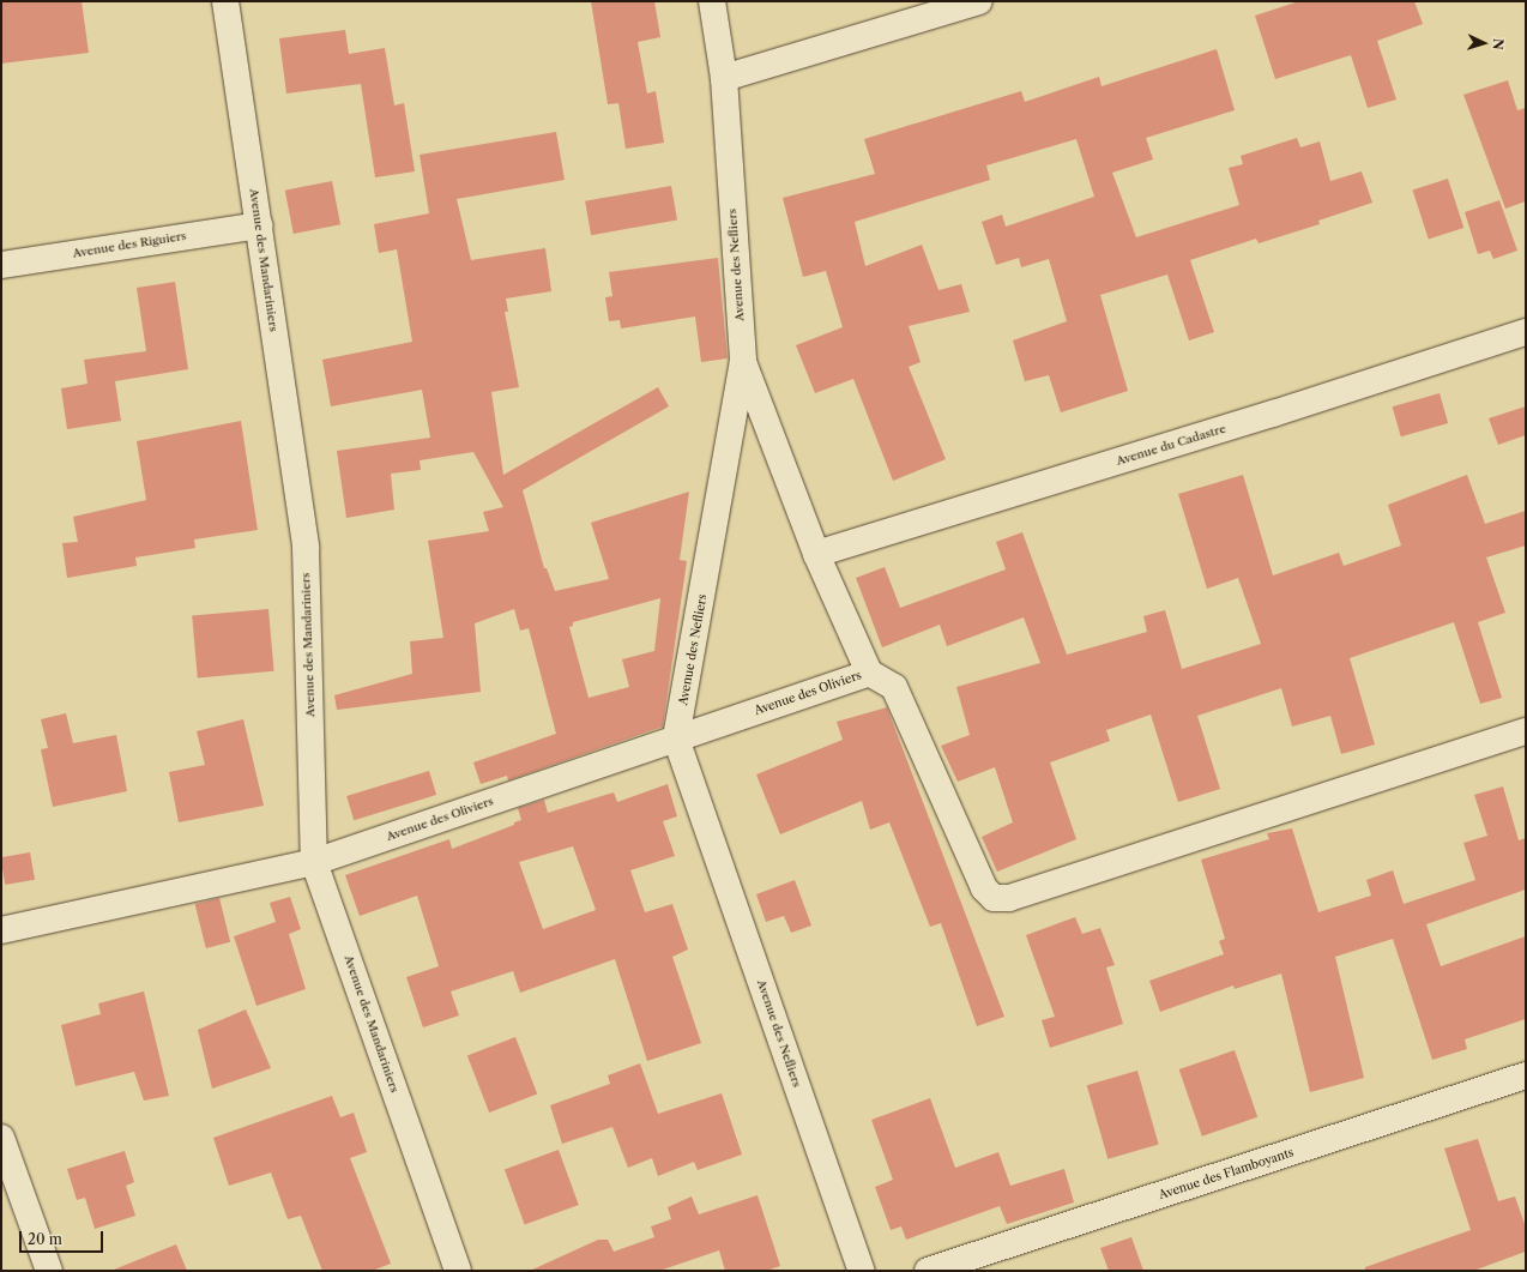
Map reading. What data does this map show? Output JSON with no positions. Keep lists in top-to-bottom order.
{
  "streets": {
    "street": [
      "Avenue des Riguiers",
      "Avenue des Mandariniers",
      "Avenue des Nefliers",
      "Avenue du Cadastre",
      "Avenue des Oliviers",
      "Avenue des Flamboyants"
    ]
  },
  "crossings": [
    ["Avenue des Riguiers", "Avenue des Mandariniers"],
    ["Avenue des Mandariniers", "Avenue des Oliviers"],
    ["Avenue des Nefliers", "Avenue des Oliviers"]
  ],
  "scale_bar": "20 m",
  "north": "right"
}
